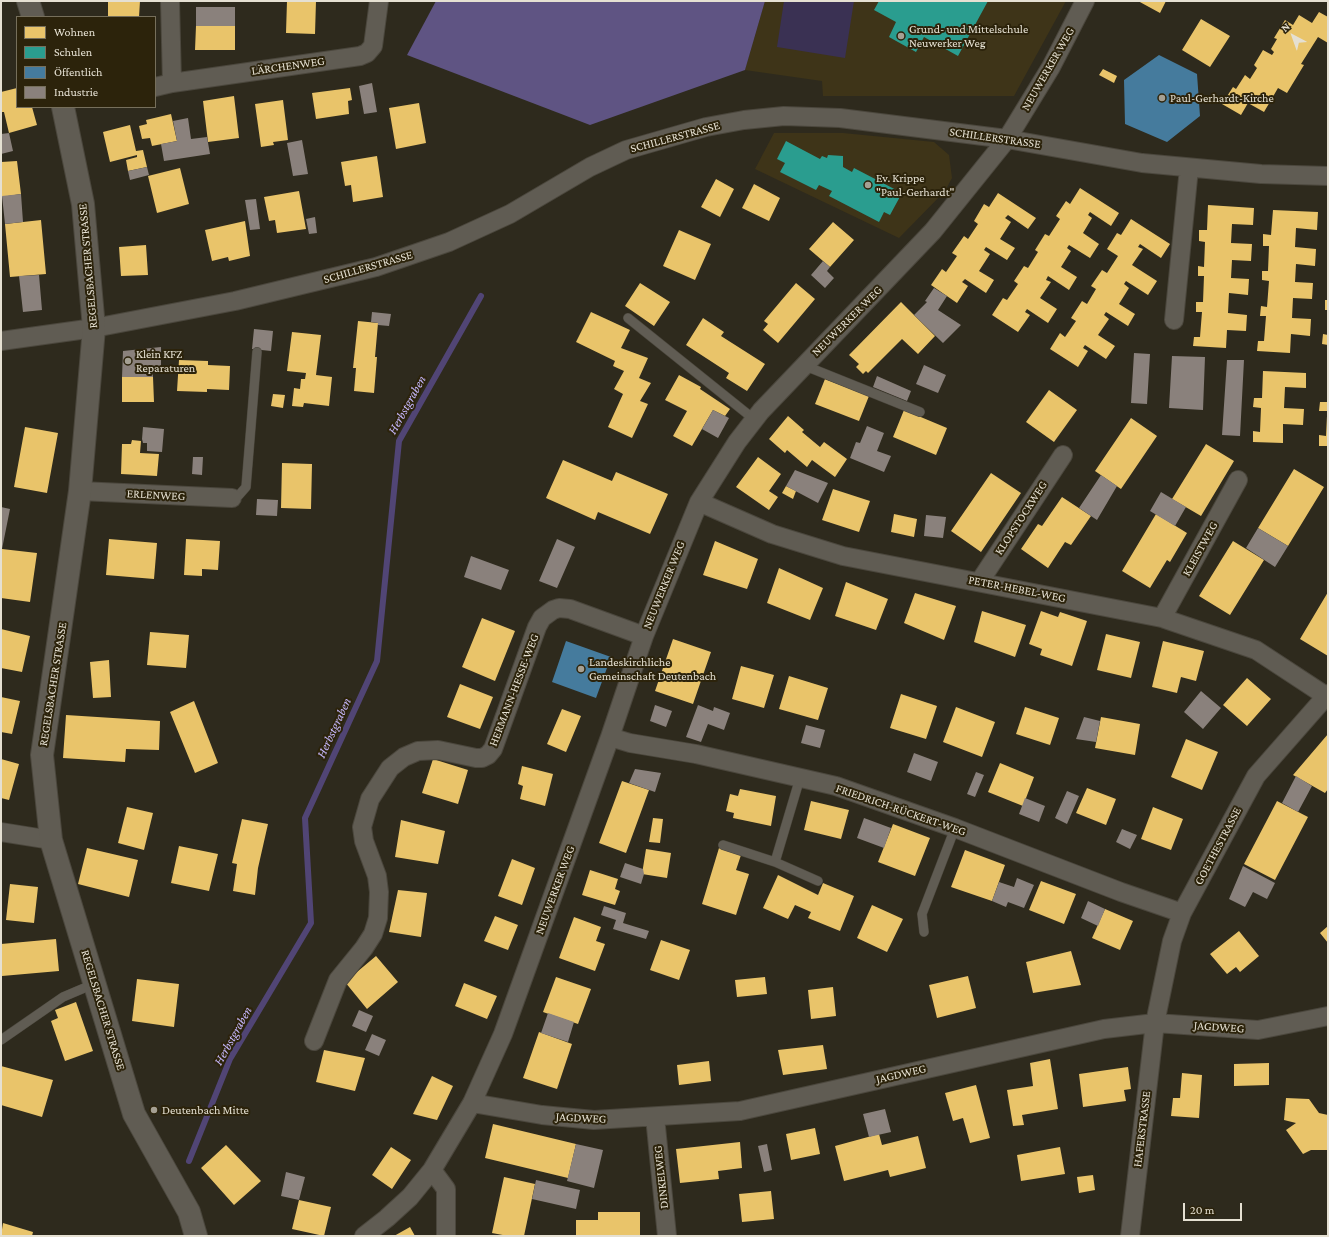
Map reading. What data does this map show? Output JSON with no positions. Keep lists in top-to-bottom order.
{
  "streets": {
    "street": [
      "LÄRCHENWEG",
      "NEUWERKER WEG",
      "SCHILLERSTRASSE",
      "REGELSBACHER STRASSE",
      "ERLENWEG",
      "KLOPSTOCKWEG",
      "KLEISTWEG",
      "PETER-HEBEL-WEG",
      "HERMANN-HESSE-WEG",
      "FRIEDRICH-RÜCKERT-WEG",
      "GOETHESTRASSE",
      "JAGDWEG",
      "HAFERSTRASSE",
      "DINKELWEG"
    ]
  },
  "crossings": [
    ["NEUWERKER WEG", "SCHILLERSTRASSE"],
    ["NEUWERKER WEG", "PETER-HEBEL-WEG"],
    ["NEUWERKER WEG", "HERMANN-HESSE-WEG"],
    ["NEUWERKER WEG", "FRIEDRICH-RÜCKERT-WEG"],
    ["NEUWERKER WEG", "JAGDWEG"],
    ["SCHILLERSTRASSE", "REGELSBACHER STRASSE"],
    ["REGELSBACHER STRASSE", "ERLENWEG"],
    ["KLOPSTOCKWEG", "PETER-HEBEL-WEG"],
    ["KLEISTWEG", "PETER-HEBEL-WEG"],
    ["PETER-HEBEL-WEG", "GOETHESTRASSE"],
    ["FRIEDRICH-RÜCKERT-WEG", "GOETHESTRASSE"],
    ["GOETHESTRASSE", "JAGDWEG"],
    ["GOETHESTRASSE", "HAFERSTRASSE"],
    ["JAGDWEG", "HAFERSTRASSE"],
    ["JAGDWEG", "DINKELWEG"]
  ],
  "water": ["Herbstgraben"],
  "places": [
    "Grund- und Mittelschule Neuwerker Weg",
    "Paul-Gerhardt-Kirche",
    "Ev. Krippe \"Paul-Gerhardt\"",
    "Klein KFZ Reparaturen",
    "Landeskirchliche Gemeinschaft Deutenbach",
    "Deutenbach Mitte"
  ],
  "legend": [
    "Wohnen",
    "Schulen",
    "Öffentlich",
    "Industrie"
  ],
  "scale_bar": "20 m",
  "north": "top left"
}
